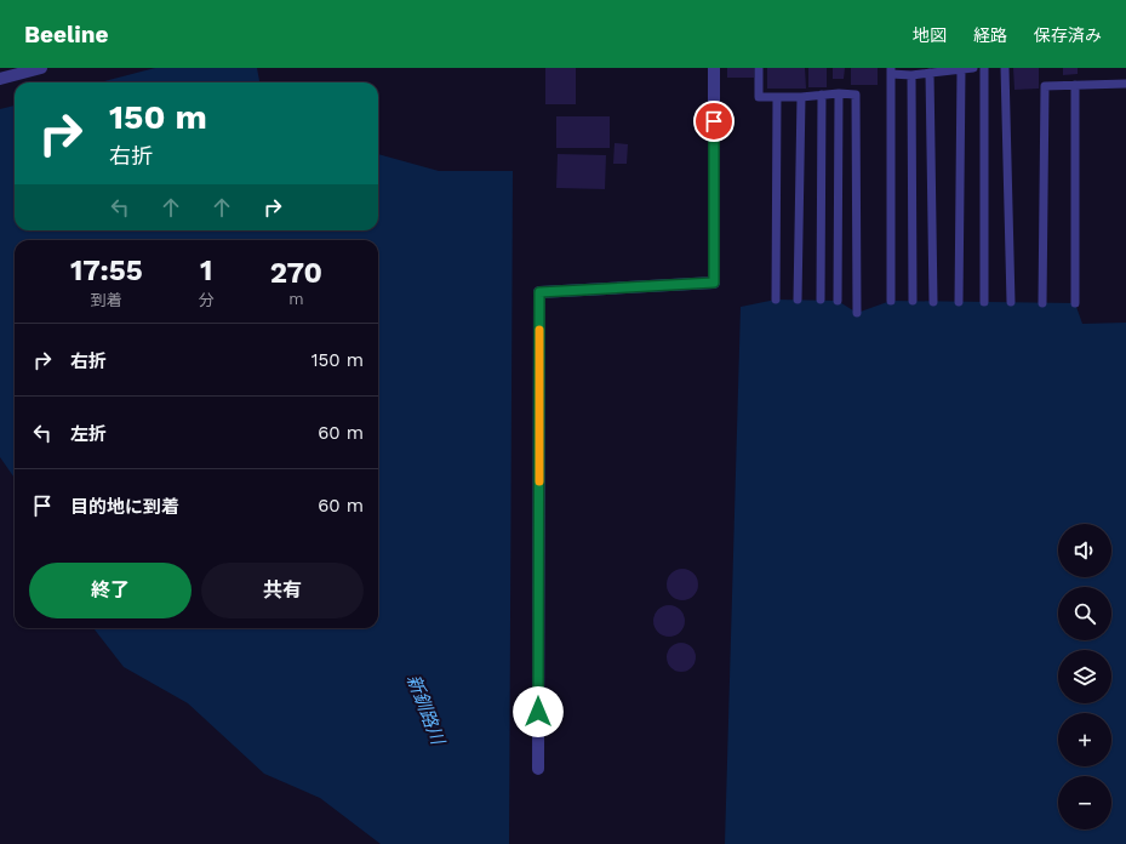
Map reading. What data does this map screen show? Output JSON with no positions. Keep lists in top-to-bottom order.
{
  "water": ["新釧路川"],
  "page": {
    "header": "Beeline",
    "nav": ["地図", "経路", "保存済み"],
    "turn": ["150 m", "右折"],
    "eta": [
      "17:55",
      "到着",
      "1",
      "分",
      "270",
      "m"
    ],
    "list": [
      {
        "name": "右折",
        "value": "150 m"
      },
      {
        "name": "左折",
        "value": "60 m"
      },
      {
        "name": "目的地に到着",
        "value": "60 m"
      }
    ],
    "map_buttons": ["+", "−"],
    "buttons": ["終了", "共有"]
  }
}
